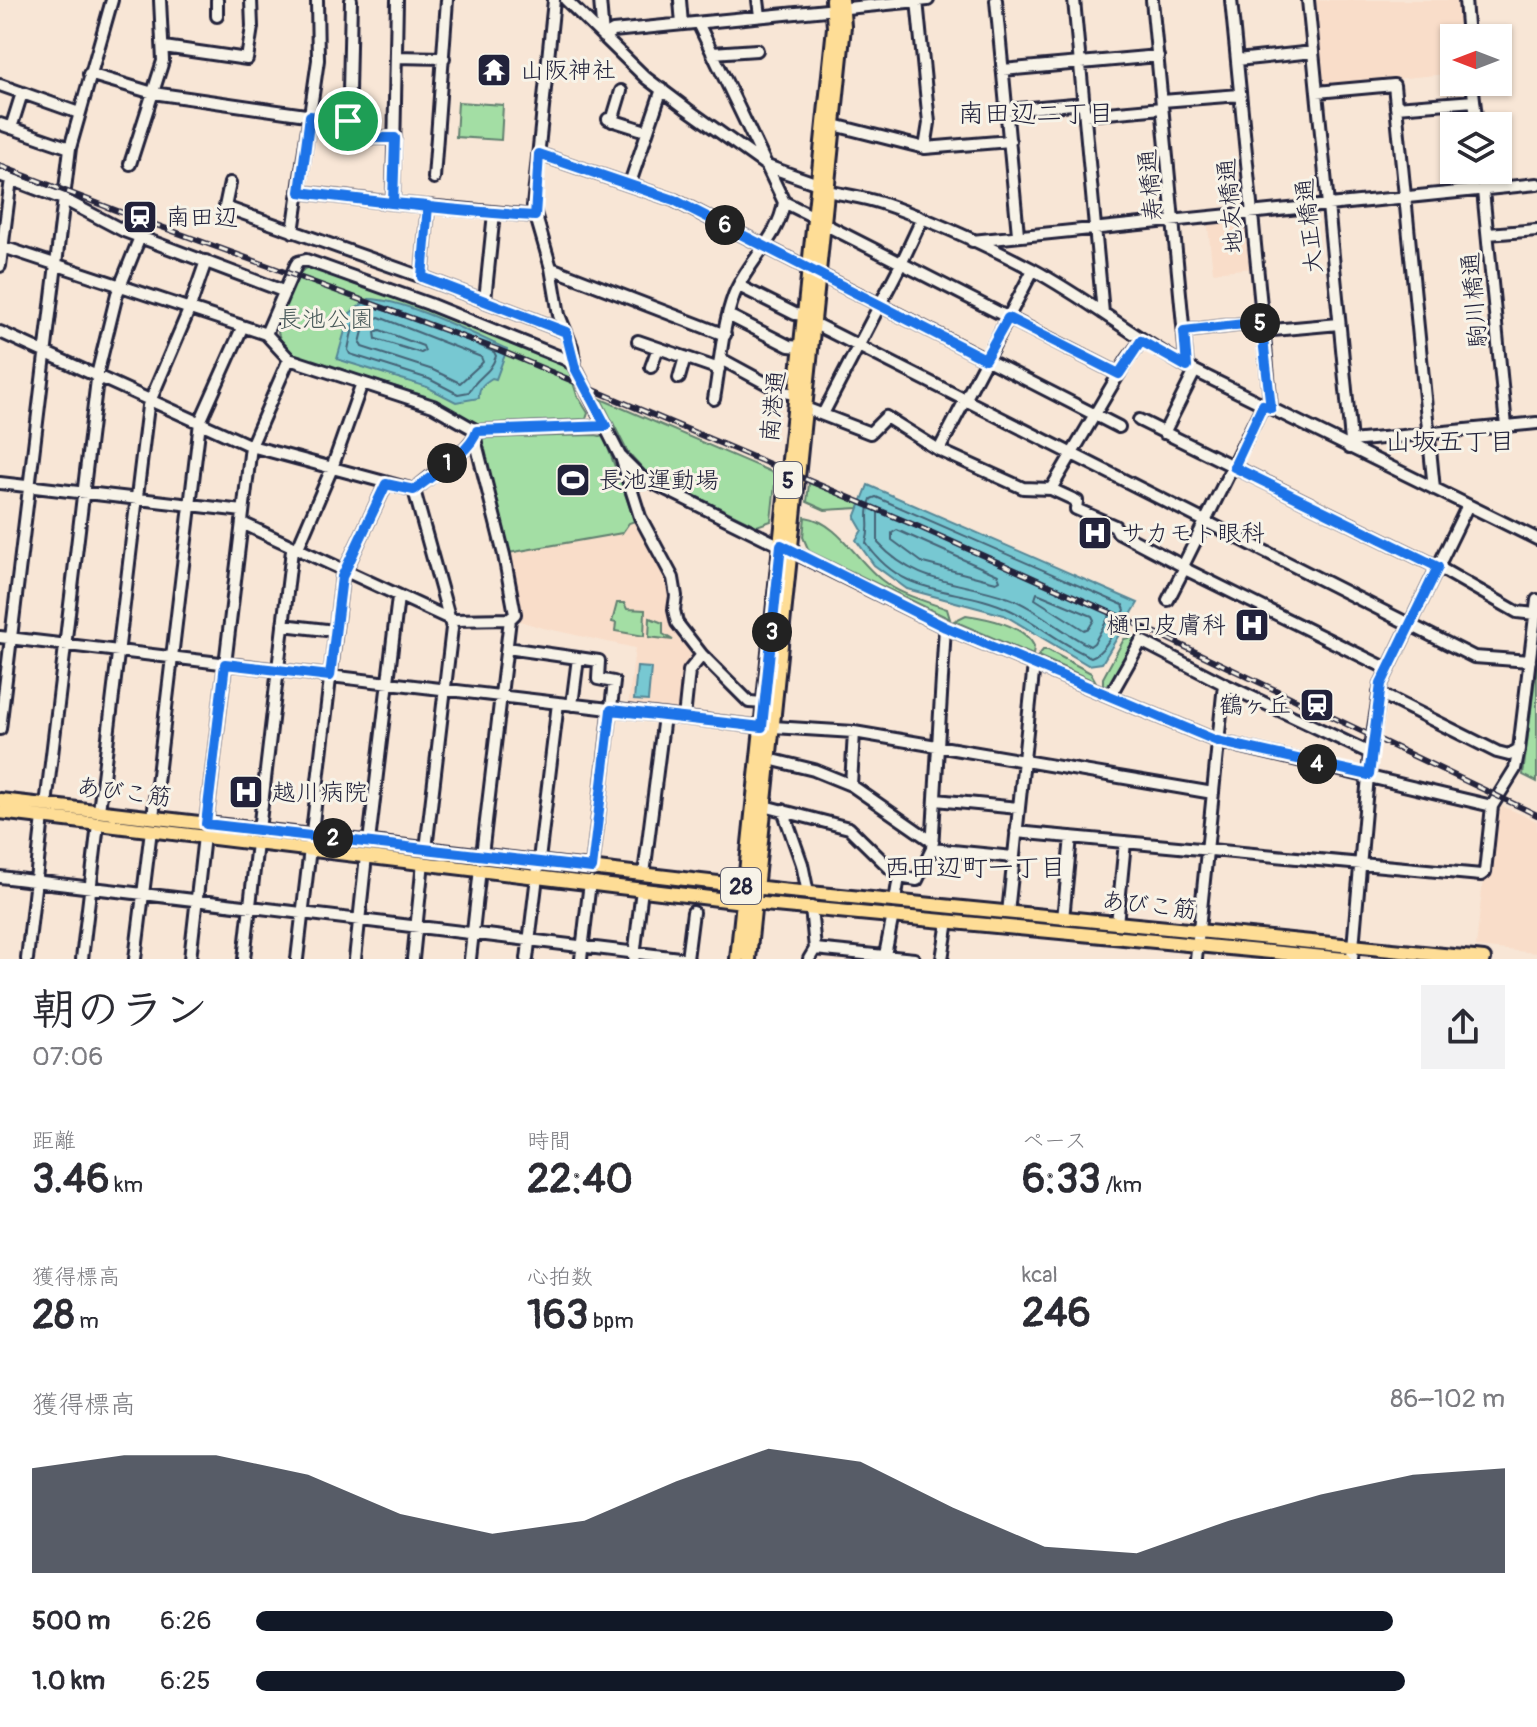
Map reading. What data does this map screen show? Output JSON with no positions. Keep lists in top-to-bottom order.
{
  "streets": {
    "main road": [
      "南港通",
      "5",
      "あびこ筋",
      "28"
    ],
    "street": [
      "寿橋通",
      "地友橋通",
      "大正橋通",
      "駒川橋通"
    ]
  },
  "crossings": [
    ["南港通", "あびこ筋"]
  ],
  "districts": ["南田辺二丁目", "山坂五丁目", "西田辺町一丁目"],
  "parks": ["長池公園"],
  "places": {
    "temple": ["山阪神社"],
    "station": ["南田辺", "鶴ヶ丘"],
    "sports": ["長池運動場"],
    "hospital": ["サカモト眼科", "樋口皮膚科", "越川病院"]
  },
  "north": "left",
  "page": {
    "pins": [
      "6",
      "5",
      "1",
      "3",
      "4",
      "2"
    ],
    "heading": ["朝のラン", "07:06"],
    "stats": [
      ["距離", "3.46 km"],
      ["時間", "22:40"],
      ["ペース", "6:33 /km"],
      ["獲得標高", "28 m"],
      ["心拍数", "163 bpm"],
      ["kcal", "246"]
    ],
    "chart": ["獲得標高", "86–102 m"],
    "list": [
      {
        "name": "500 m",
        "note": "6:26"
      },
      {
        "name": "1.0 km",
        "note": "6:25"
      }
    ]
  }
}
